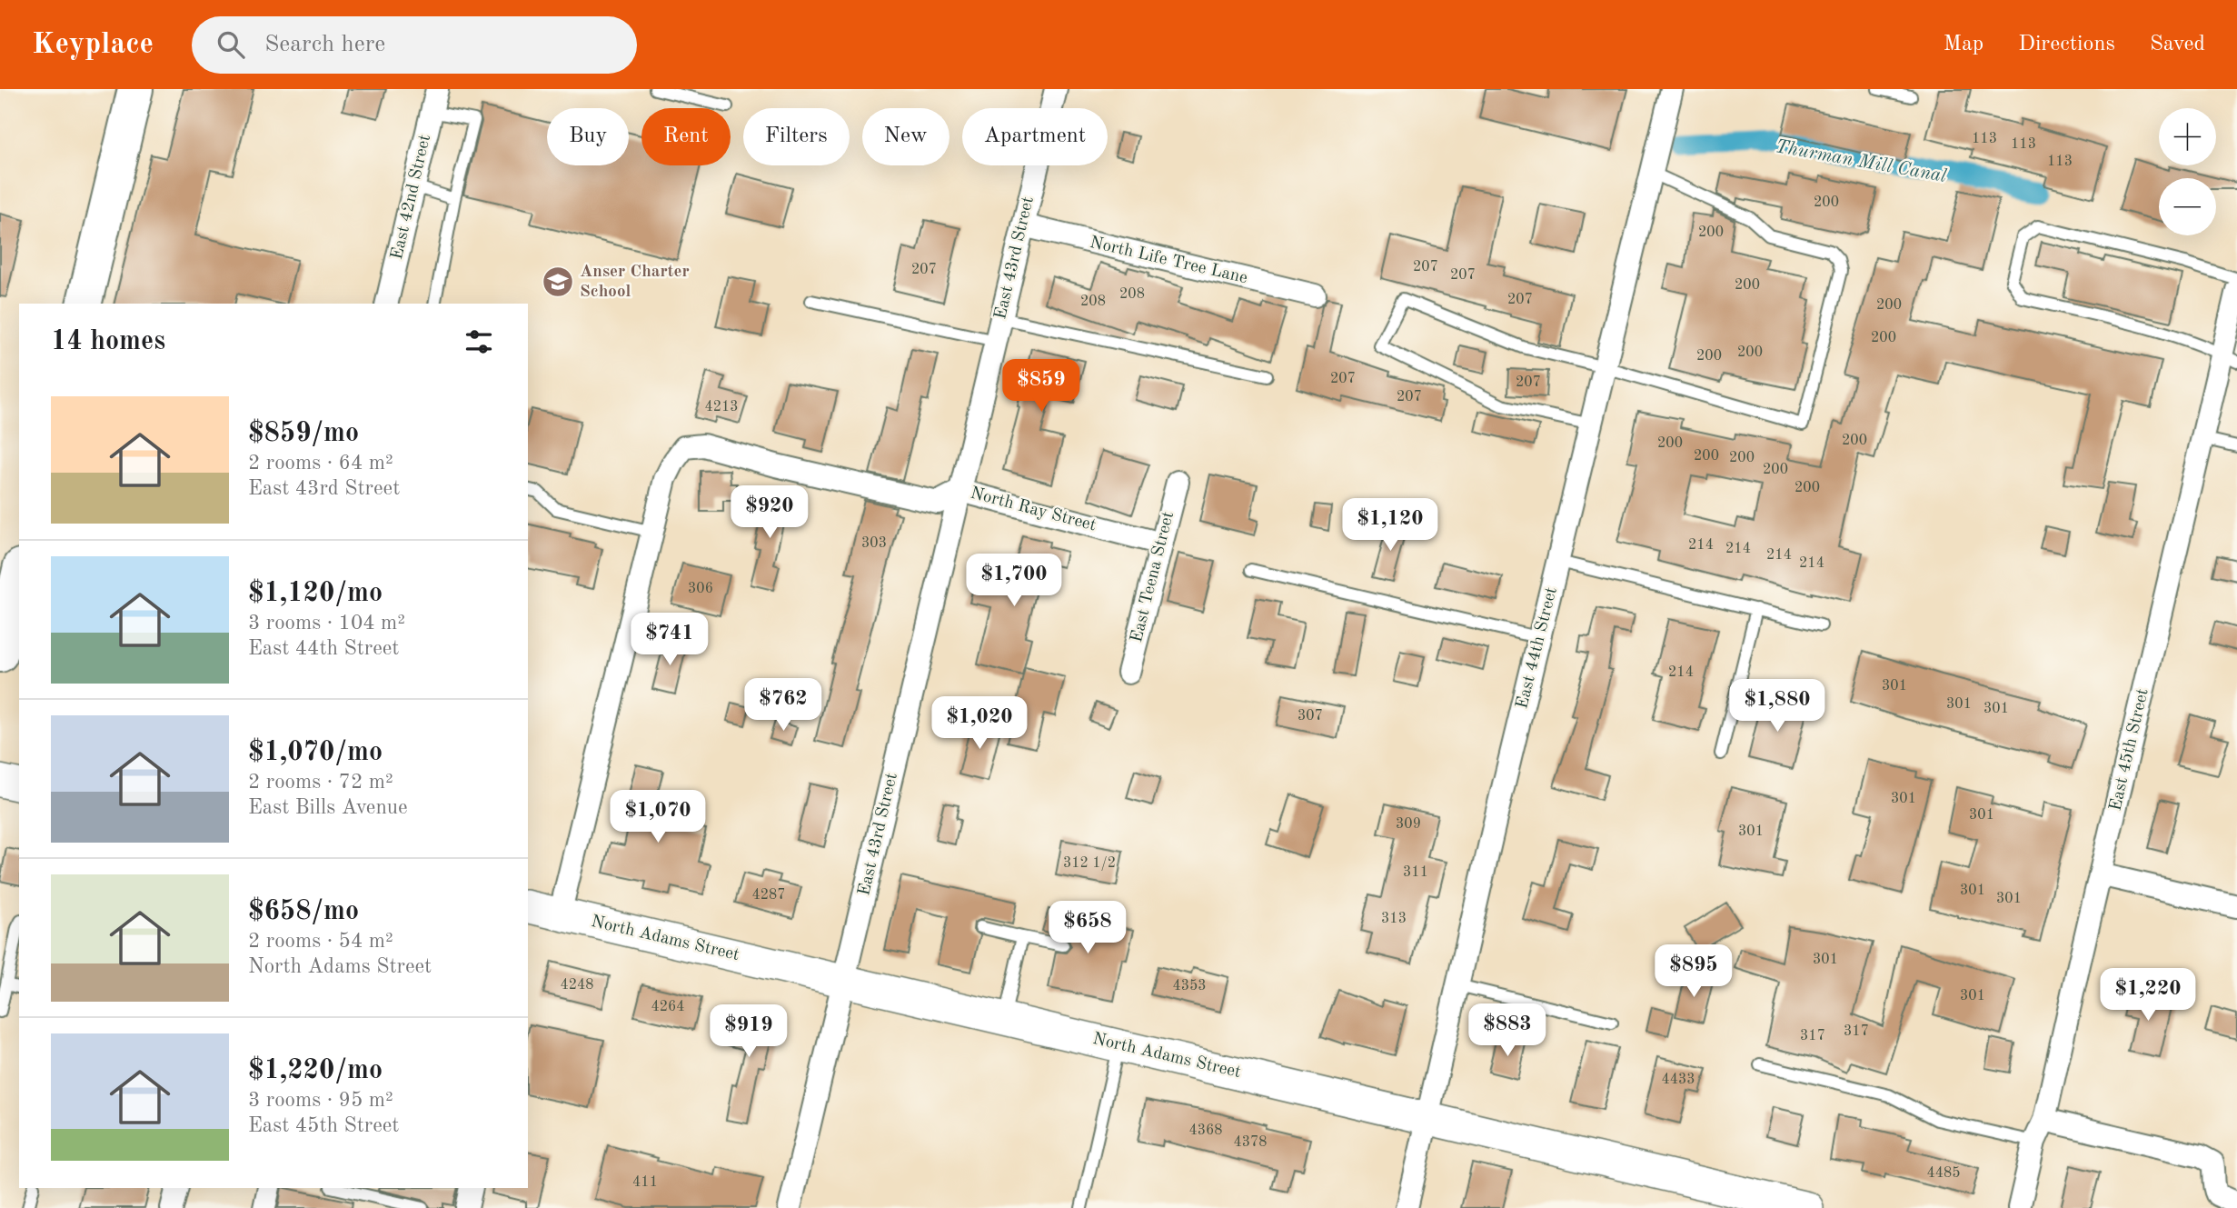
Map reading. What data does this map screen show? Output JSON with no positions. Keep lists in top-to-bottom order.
{
  "streets": {
    "street": [
      "East 42nd Street",
      "East 43rd Street",
      "North Life Tree Lane",
      "North Ray Street",
      "East Teena Street",
      "East 44th Street",
      "East 45th Street",
      "North Adams Street"
    ]
  },
  "crossings": [
    ["East 43rd Street", "North Life Tree Lane"],
    ["East 43rd Street", "North Ray Street"],
    ["East 43rd Street", "North Adams Street"],
    ["North Ray Street", "East Teena Street"],
    ["East 44th Street", "North Adams Street"]
  ],
  "water": ["Thurman Mill Canal"],
  "places": {
    "school or university": ["Anser Charter School"]
  },
  "house_numbers": [
    "113",
    "113",
    "113",
    "200",
    "200",
    "207",
    "207",
    "207",
    "200",
    "208",
    "207",
    "208",
    "200",
    "200",
    "200",
    "200",
    "207",
    "207",
    "207",
    "4213",
    "200",
    "200",
    "200",
    "200",
    "200",
    "200",
    "303",
    "214",
    "214",
    "214",
    "214",
    "306",
    "214",
    "301",
    "301",
    "301",
    "307",
    "301",
    "301",
    "309",
    "301",
    "312 1/2",
    "311",
    "301",
    "4287",
    "301",
    "313",
    "301",
    "4248",
    "4353",
    "301",
    "4264",
    "317",
    "317",
    "4433",
    "4368",
    "4378",
    "4485",
    "411"
  ],
  "page": {
    "header": "Keyplace",
    "search": "Search here",
    "nav": ["Map", "Directions", "Saved"],
    "map_buttons": ["+", "−"],
    "chip": [
      "Buy",
      "Rent",
      "Filters",
      "New",
      "Apartment"
    ],
    "heading": "14 homes",
    "price": [
      "$859",
      "$920",
      "$1,120",
      "$1,700",
      "$741",
      "$762",
      "$1,880",
      "$1,020",
      "$1,070",
      "$658",
      "$895",
      "$1,220",
      "$883",
      "$919"
    ],
    "list": [
      {
        "name": "$859/mo",
        "note": "2 rooms · 64 m² · East 43rd Street"
      },
      {
        "name": "$1,120/mo",
        "note": "3 rooms · 104 m² · East 44th Street"
      },
      {
        "name": "$1,070/mo",
        "note": "2 rooms · 72 m² · East Bills Avenue"
      },
      {
        "name": "$658/mo",
        "note": "2 rooms · 54 m² · North Adams Street"
      },
      {
        "name": "$1,220/mo",
        "note": "3 rooms · 95 m² · East 45th Street"
      }
    ]
  }
}
